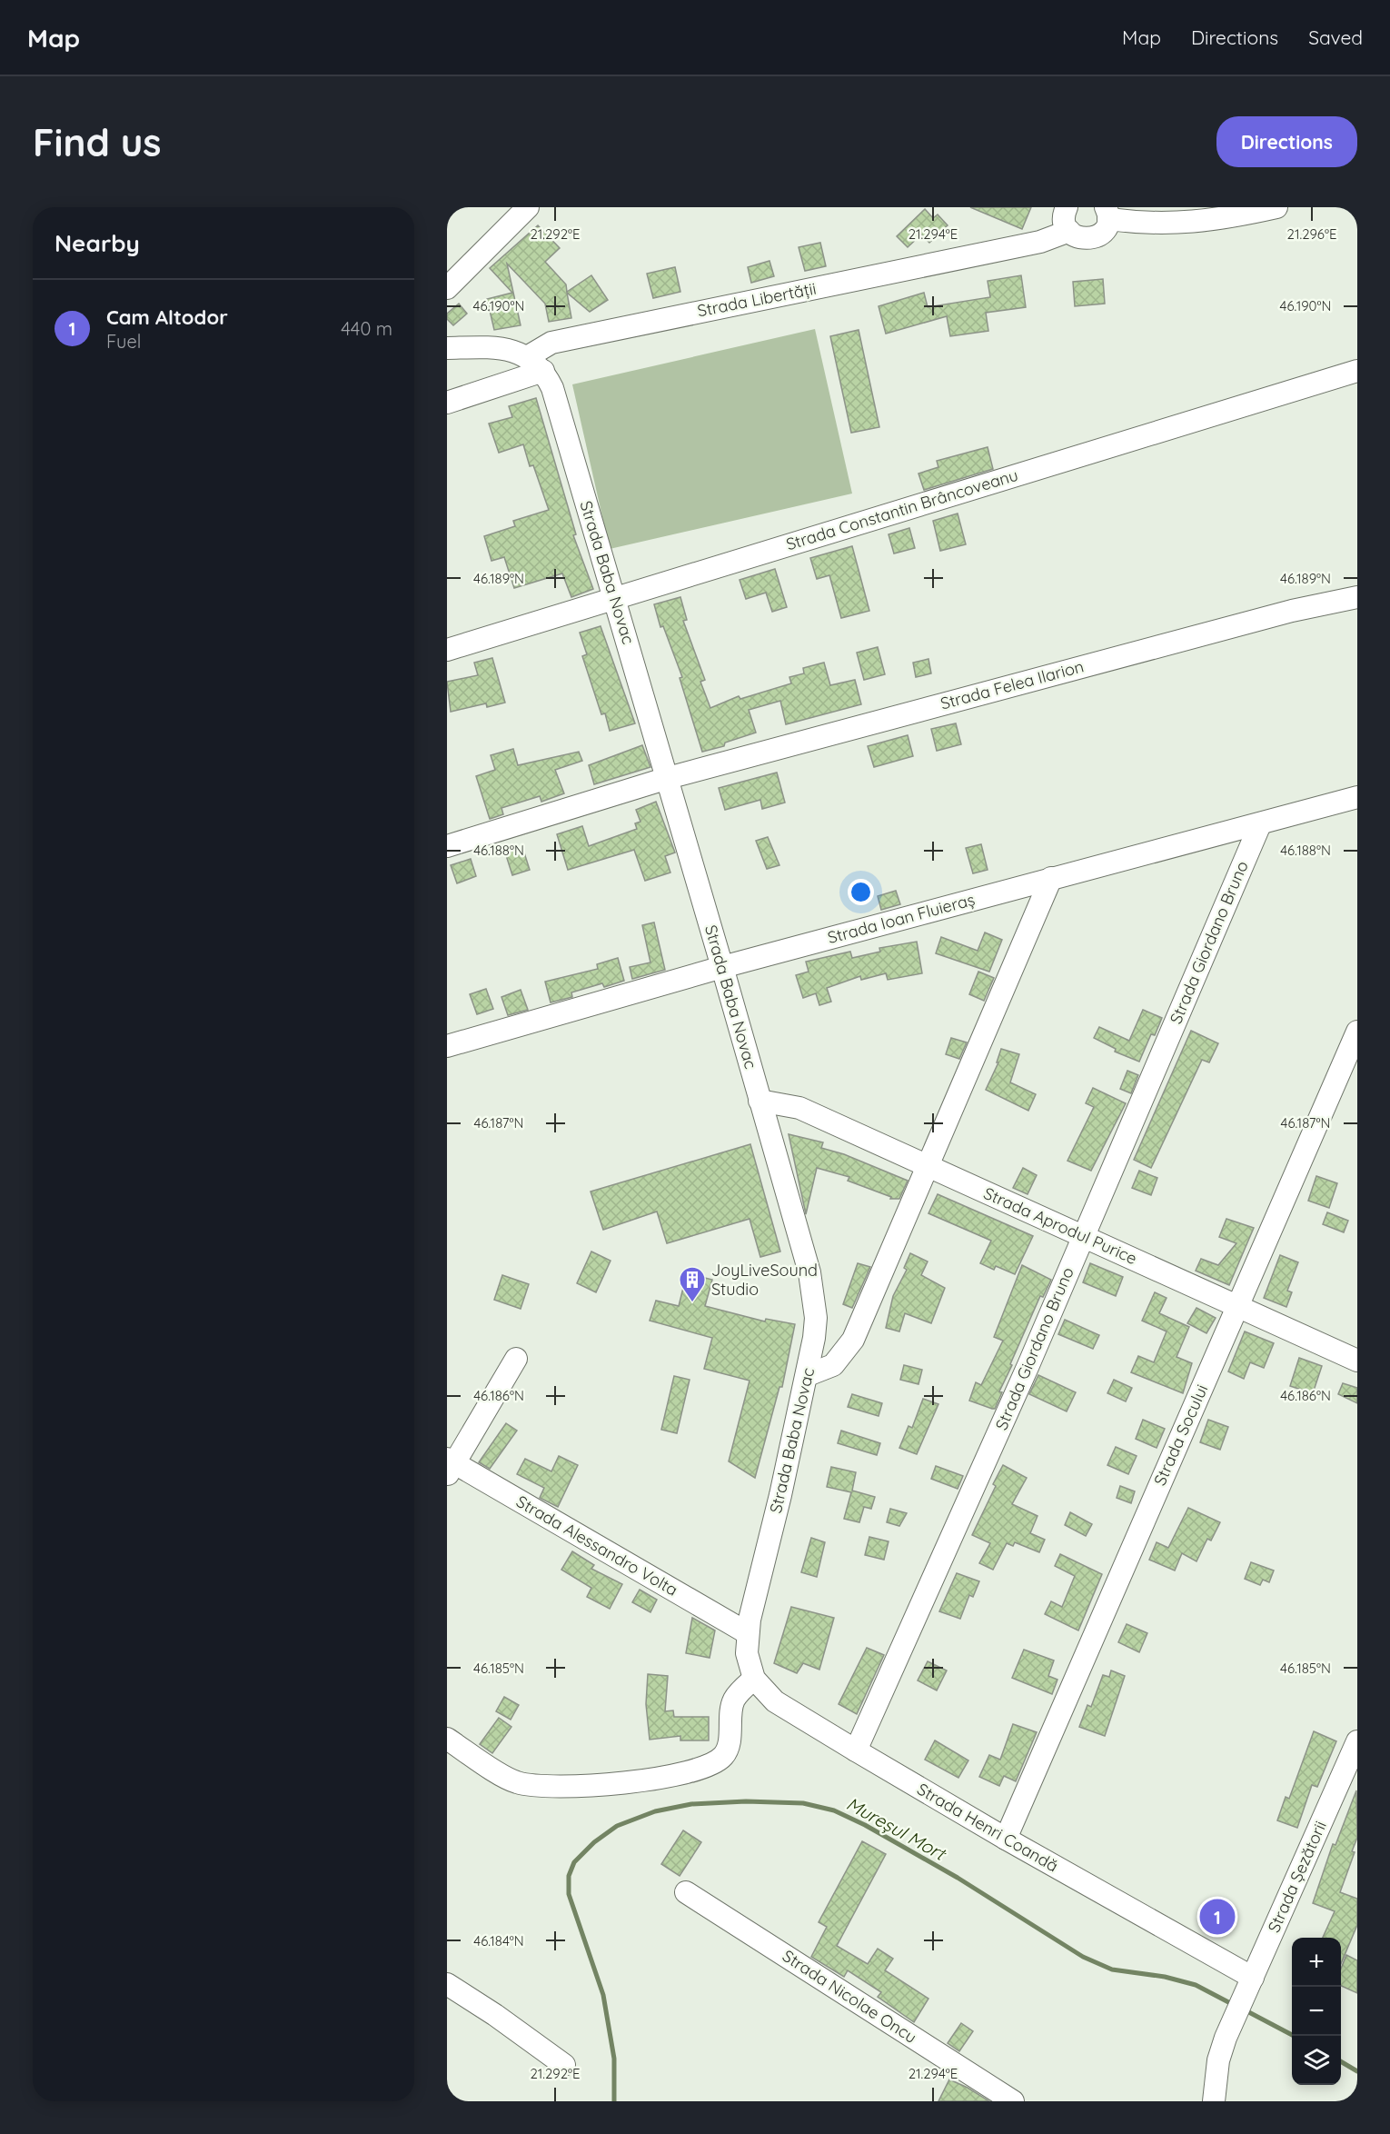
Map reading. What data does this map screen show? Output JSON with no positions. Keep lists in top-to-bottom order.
{
  "streets": {
    "street": [
      "Strada Libertății",
      "Strada Constantin Brâncoveanu",
      "Strada Baba Novac",
      "Strada Felea Ilarion",
      "Strada Ioan Fluieraș",
      "Strada Giordano Bruno",
      "Strada Aprodul Purice",
      "Strada Socului",
      "Strada Alessandro Volta",
      "Strada Henri Coandă",
      "Strada Șezătorii",
      "Strada Nicolae Oncu"
    ]
  },
  "crossings": [
    ["Strada Libertății", "Strada Baba Novac"],
    ["Strada Constantin Brâncoveanu", "Strada Baba Novac"],
    ["Strada Baba Novac", "Strada Felea Ilarion"],
    ["Strada Baba Novac", "Strada Ioan Fluieraș"],
    ["Strada Baba Novac", "Strada Aprodul Purice"],
    ["Strada Baba Novac", "Strada Alessandro Volta"],
    ["Strada Baba Novac", "Strada Henri Coandă"],
    ["Strada Ioan Fluieraș", "Strada Giordano Bruno"],
    ["Strada Giordano Bruno", "Strada Aprodul Purice"],
    ["Strada Giordano Bruno", "Strada Henri Coandă"],
    ["Strada Aprodul Purice", "Strada Socului"],
    ["Strada Socului", "Strada Henri Coandă"],
    ["Strada Alessandro Volta", "Strada Henri Coandă"],
    ["Strada Henri Coandă", "Strada Șezătorii"]
  ],
  "water": ["Mureșul Mort"],
  "places": {
    "building": ["JoyLiveSound Studio"]
  },
  "page": {
    "header": "Map",
    "nav": ["Map", "Directions", "Saved"],
    "buttons": "Directions",
    "title": "Find us",
    "heading": "Nearby",
    "list": [
      {
        "mark": "1",
        "name": "Cam Altodor",
        "note": "Fuel",
        "value": "440 m"
      }
    ],
    "pins": "1",
    "map_buttons": ["+", "−"]
  },
  "coordinates": [
    "21.292°E",
    "21.294°E",
    "21.296°E",
    "46.190°N",
    "46.189°N",
    "46.188°N",
    "46.187°N",
    "46.186°N",
    "46.185°N",
    "46.184°N"
  ]
}
